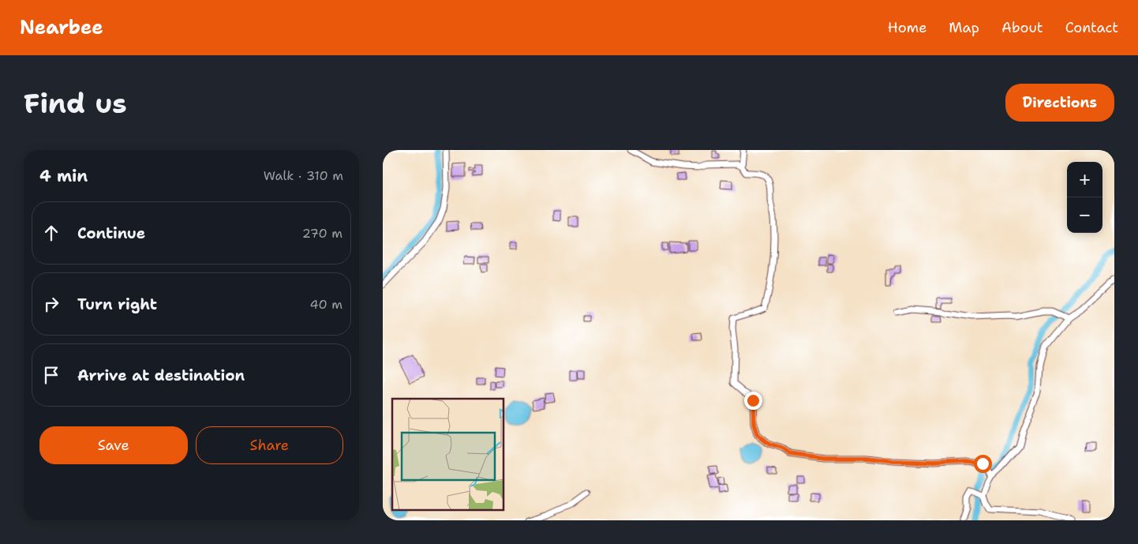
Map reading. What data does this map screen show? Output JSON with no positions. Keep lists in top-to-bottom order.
{
  "page": {
    "header": "Nearbee",
    "nav": [
      "Home",
      "Map",
      "About",
      "Contact"
    ],
    "buttons": [
      "Directions",
      ["Save", "Share"]
    ],
    "title": "Find us",
    "heading": ["4 min", "Walk · 310 m"],
    "map_buttons": ["+", "−"],
    "list": [
      ["Continue", "270 m"],
      ["Turn right", "40 m"],
      "Arrive at destination"
    ]
  }
}
